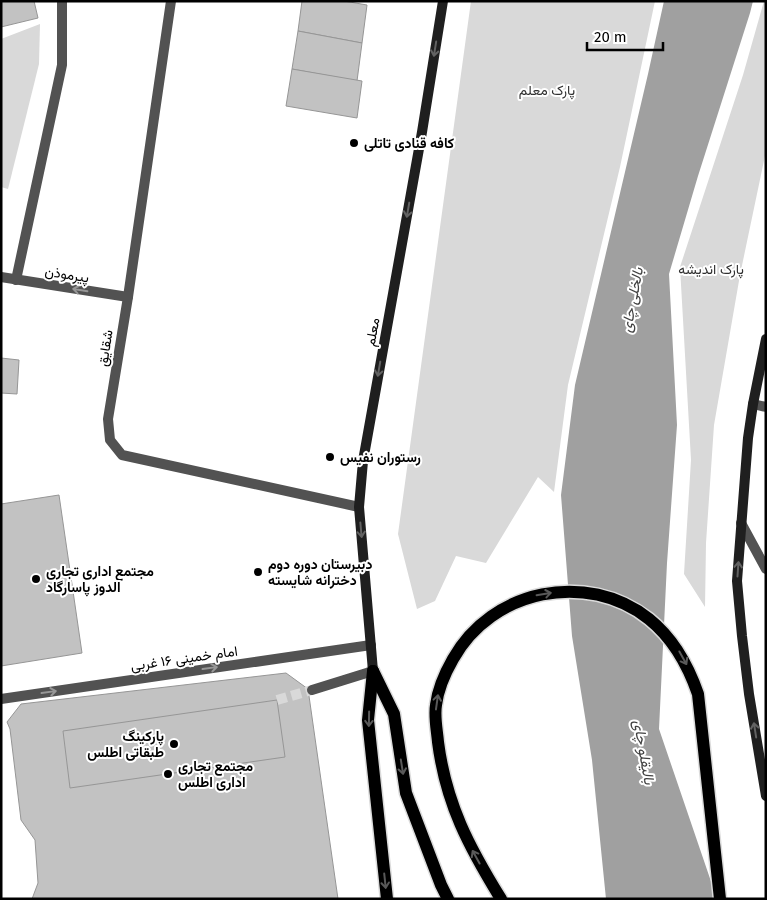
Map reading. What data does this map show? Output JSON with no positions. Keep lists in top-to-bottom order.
{
  "streets": {
    "main road": ["معلم"],
    "street": ["پیرموذن", "شقایق", "امام خمینی ۱۶ غربی"]
  },
  "crossings": [
    ["پیرموذن", "شقایق"],
    ["معلم", "شقایق"],
    ["معلم", "امام خمینی ۱۶ غربی"]
  ],
  "one_way": ["پیرموذن", "معلم", "امام خمینی ۱۶ غربی"],
  "water": ["بالخلی چای", "بالیقلو چای"],
  "parks": ["پارک معلم", "پارک اندیشه"],
  "places": [
    "کافه قنادی تاتلی",
    "رستوران نفیس",
    "دبیرستان دوره دوم دخترانه شایسته",
    "مجتمع اداری تجاری الدوز پاسارگاد",
    "پارکینگ طبقاتی اطلس",
    "مجتمع تجاری اداری اطلس"
  ],
  "scale_bar": "20 m"
}
